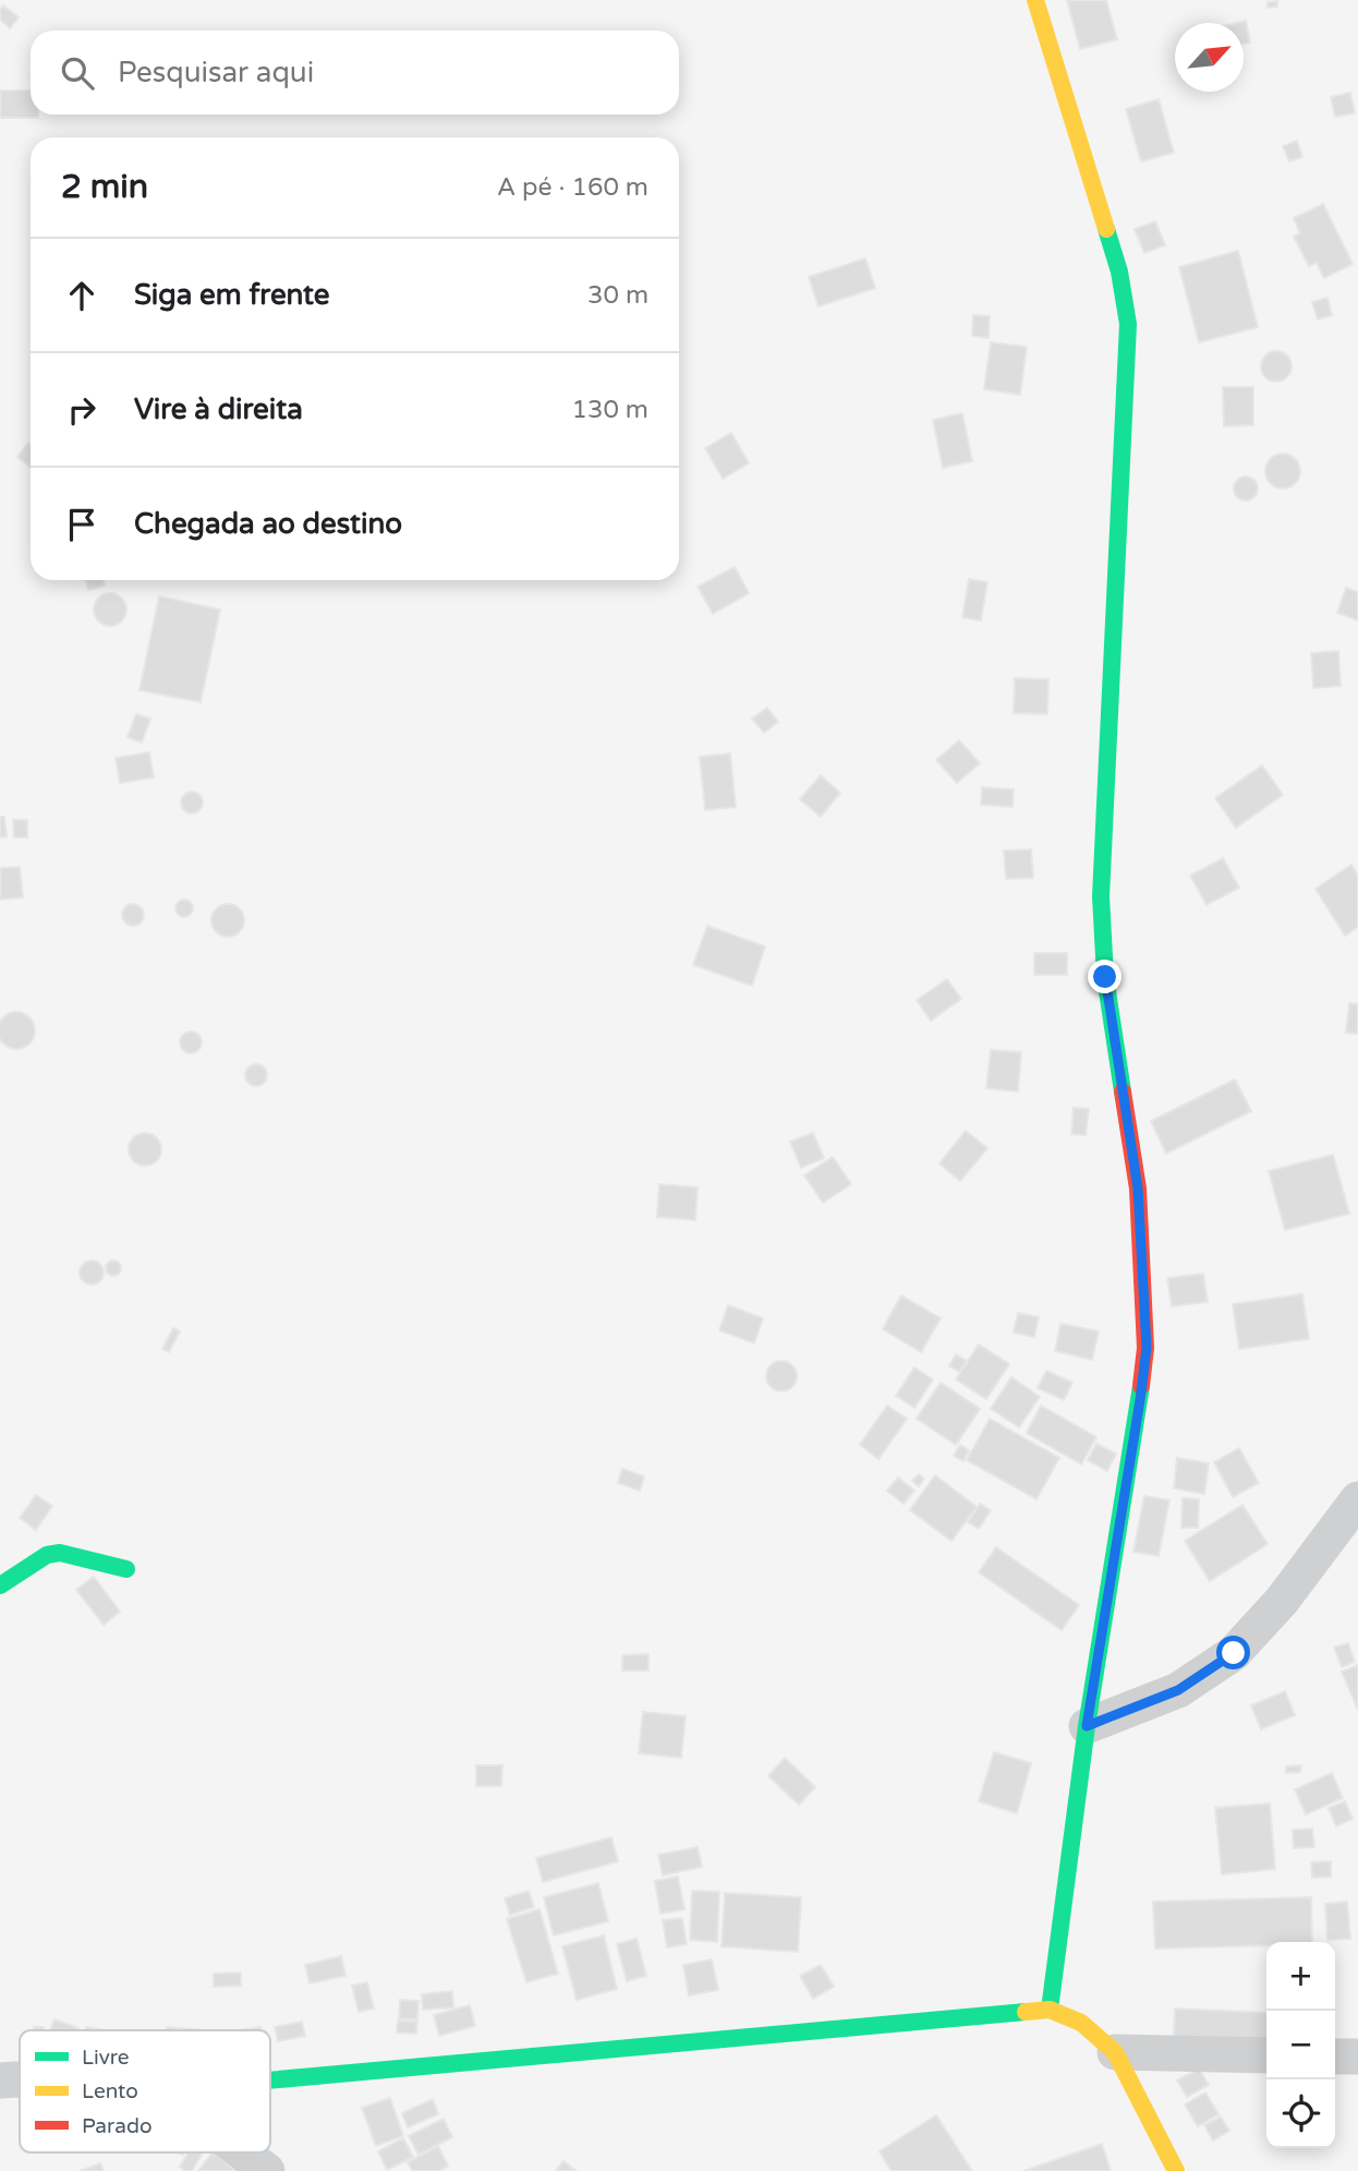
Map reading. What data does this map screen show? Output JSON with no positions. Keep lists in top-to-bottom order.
{
  "legend": ["Livre", "Lento", "Parado"],
  "north": "top right",
  "page": {
    "search": "Pesquisar aqui",
    "heading": ["2 min", "A pé · 160 m"],
    "list": [
      ["Siga em frente", "30 m"],
      ["Vire à direita", "130 m"],
      "Chegada ao destino"
    ],
    "map_buttons": ["+", "−"]
  }
}
